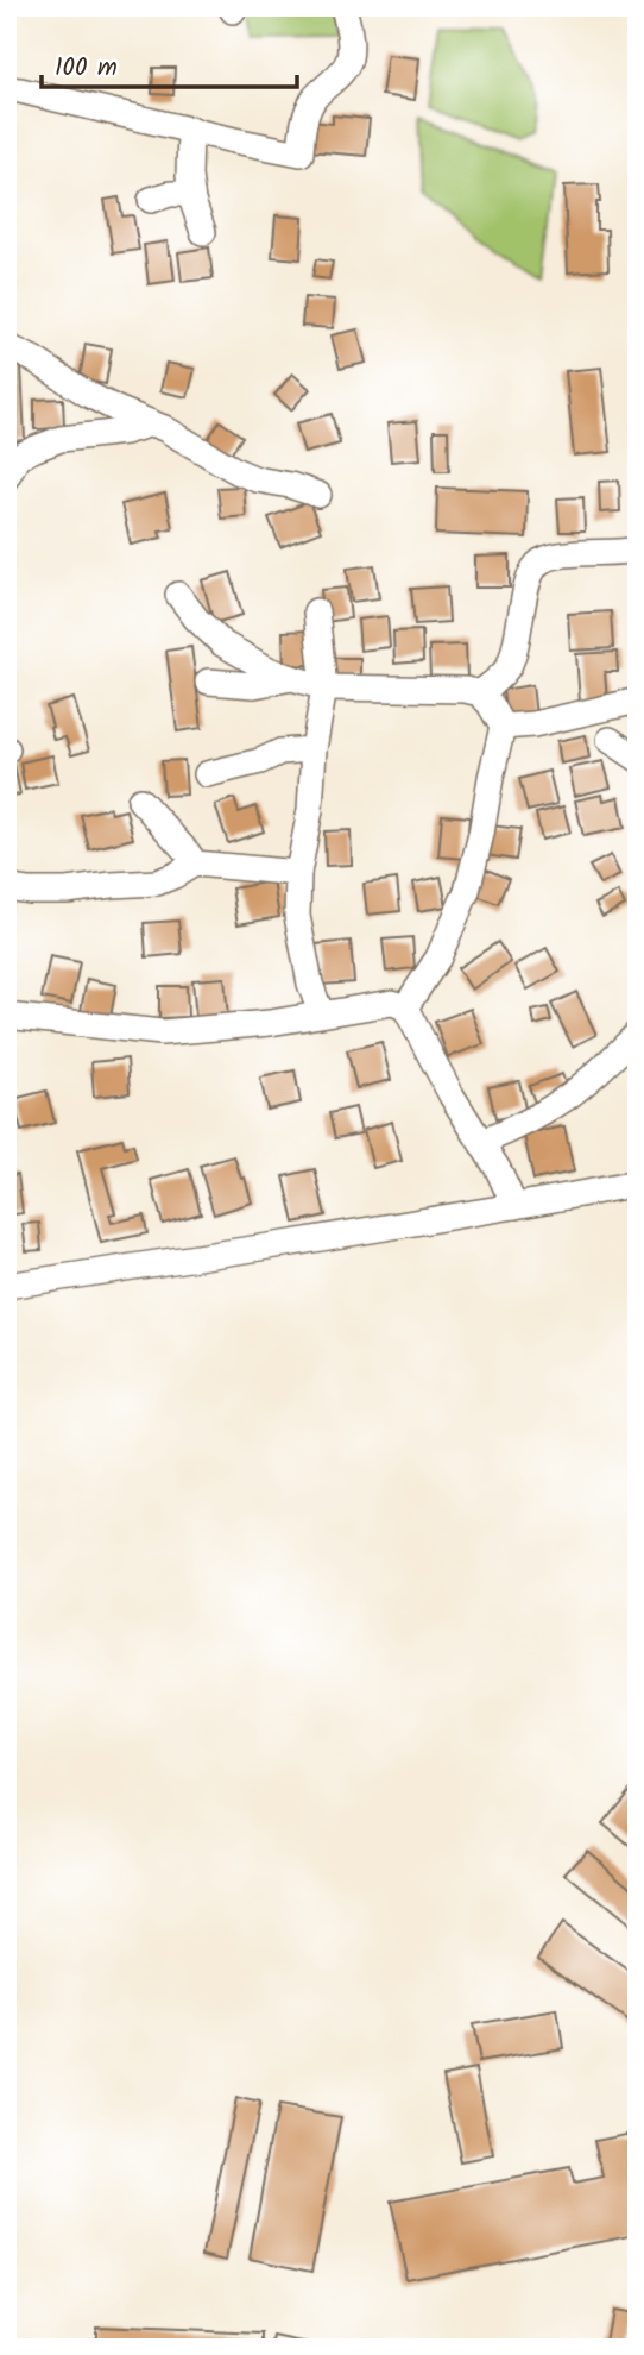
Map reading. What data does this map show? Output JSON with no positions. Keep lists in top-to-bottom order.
{
  "scale_bar": "100 m"
}
